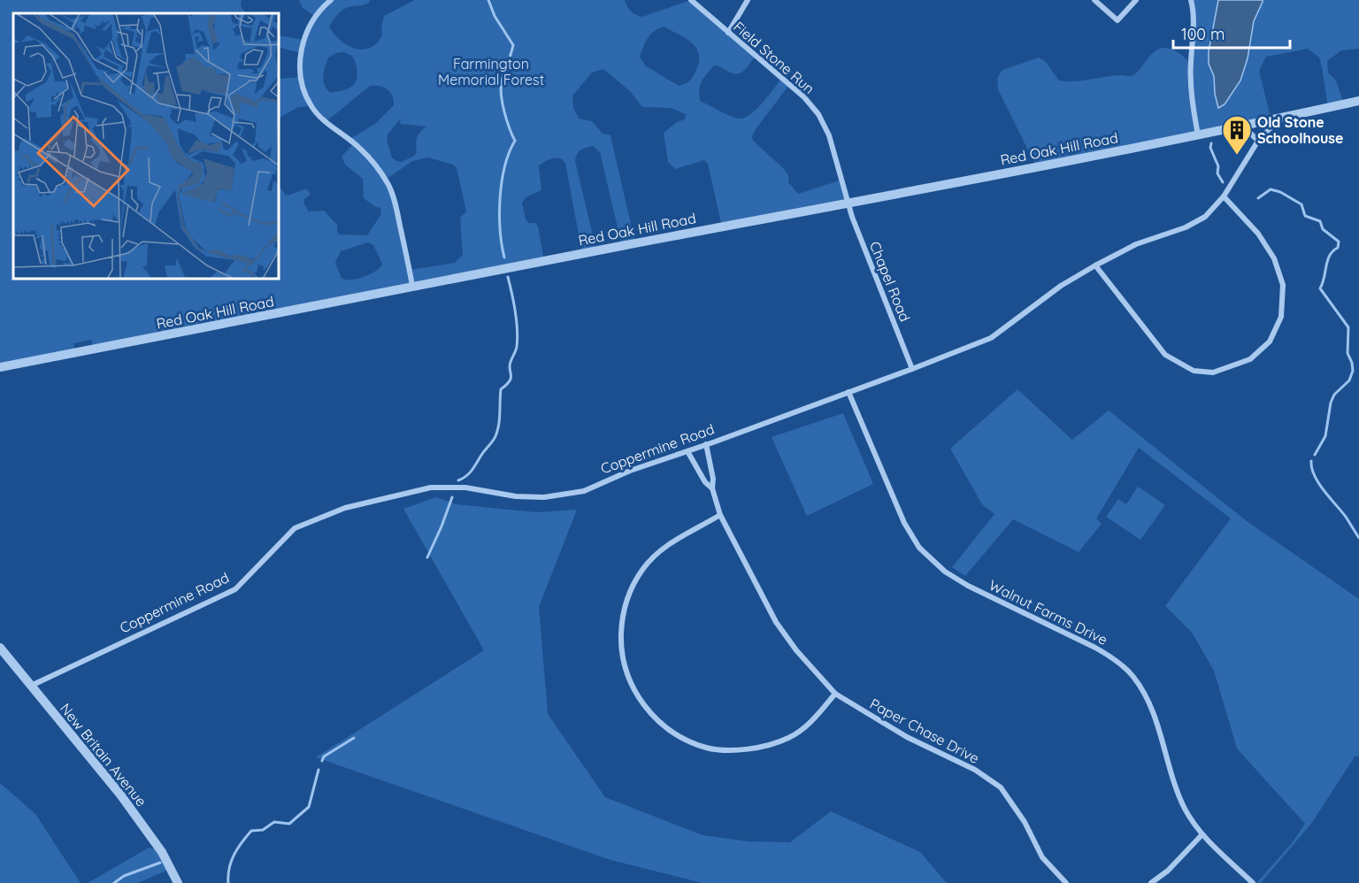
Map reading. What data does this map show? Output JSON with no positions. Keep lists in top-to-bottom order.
{
  "streets": {
    "street": [
      "Field Stone Run",
      "Red Oak Hill Road",
      "Chapel Road",
      "Coppermine Road",
      "Walnut Farms Drive",
      "Paper Chase Drive",
      "New Britain Avenue"
    ]
  },
  "crossings": [
    ["Field Stone Run", "Red Oak Hill Road"],
    ["Field Stone Run", "Chapel Road"],
    ["Red Oak Hill Road", "Chapel Road"],
    ["Red Oak Hill Road", "Coppermine Road"],
    ["Chapel Road", "Coppermine Road"],
    ["Coppermine Road", "Walnut Farms Drive"],
    ["Coppermine Road", "Paper Chase Drive"],
    ["Coppermine Road", "New Britain Avenue"]
  ],
  "parks": ["Farmington Memorial Forest"],
  "places": {
    "building": ["Old Stone Schoolhouse"]
  },
  "scale_bar": "100 m"
}
